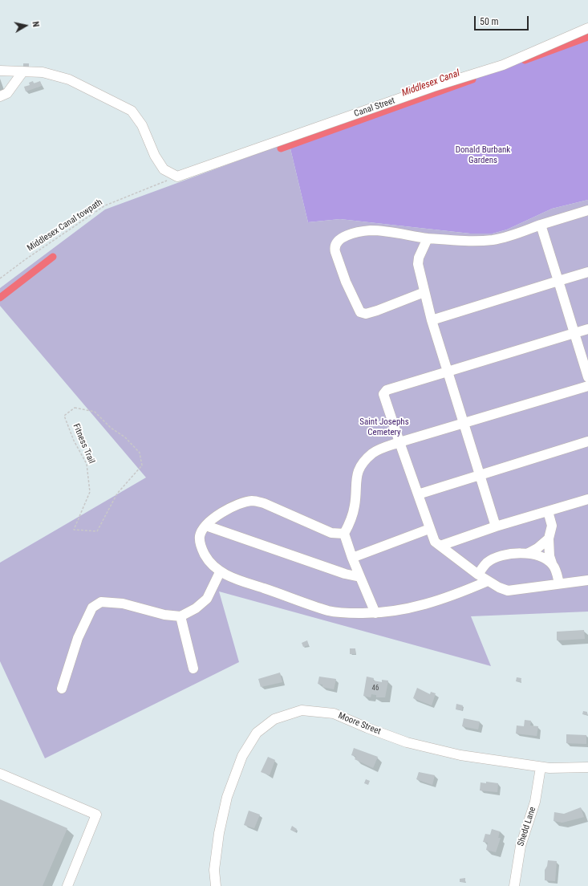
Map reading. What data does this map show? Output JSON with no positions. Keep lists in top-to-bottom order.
{
  "streets": {
    "street": ["Canal Street", "Moore Street", "Shedd Lane"],
    "path": ["Middlesex Canal towpath", "Fitness Trail"]
  },
  "crossings": [
    ["Canal Street", "Middlesex Canal towpath"],
    ["Moore Street", "Shedd Lane"]
  ],
  "water": ["Middlesex Canal"],
  "parks": ["Donald Burbank Gardens", "Saint Josephs Cemetery"],
  "house_numbers": ["46"],
  "scale_bar": "50 m",
  "north": "right"
}
